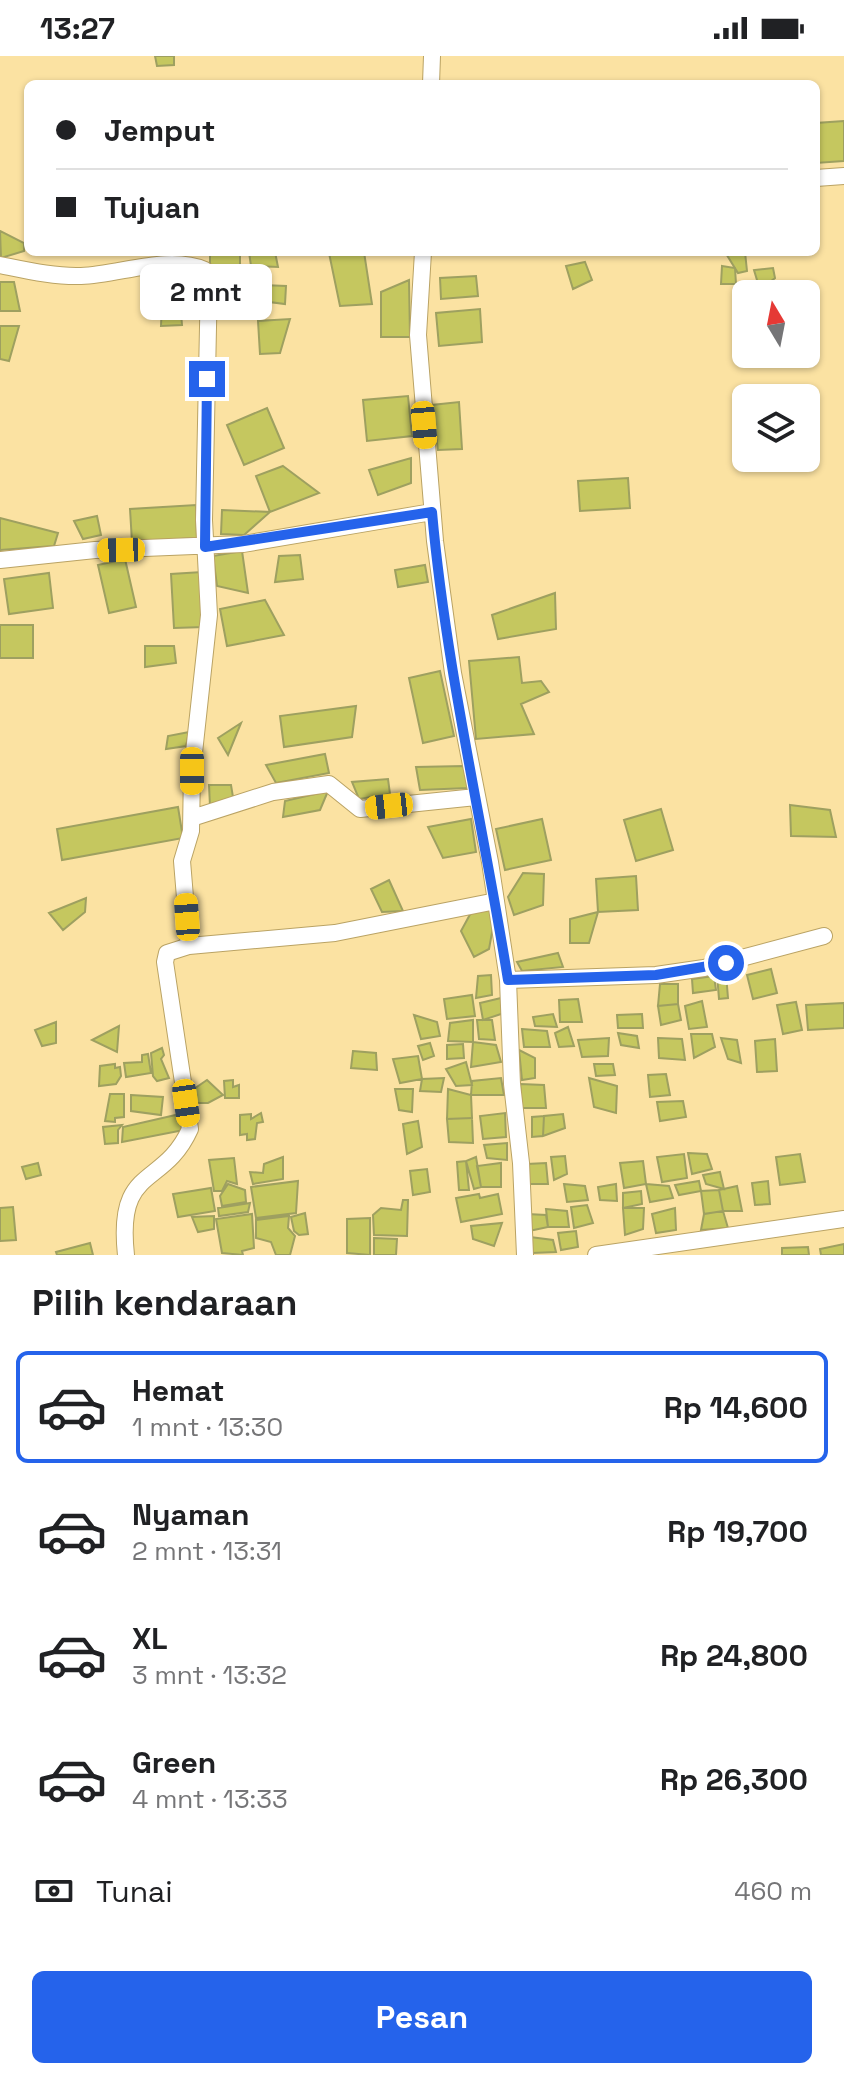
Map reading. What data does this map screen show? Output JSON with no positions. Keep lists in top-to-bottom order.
{
  "north": "top",
  "page": {
    "status": "13:27",
    "banner": ["Jemput", "Tujuan"],
    "bubble": "2 mnt",
    "heading": "Pilih kendaraan",
    "list": [
      {
        "name": "Hemat",
        "note": "1 mnt · 13:30",
        "value": "Rp 14,600"
      },
      {
        "name": "Nyaman",
        "note": "2 mnt · 13:31",
        "value": "Rp 19,700"
      },
      {
        "name": "XL",
        "note": "3 mnt · 13:32",
        "value": "Rp 24,800"
      },
      {
        "name": "Green",
        "note": "4 mnt · 13:33",
        "value": "Rp 26,300"
      }
    ],
    "pay": ["Tunai", "460 m"],
    "buttons": "Pesan"
  }
}
